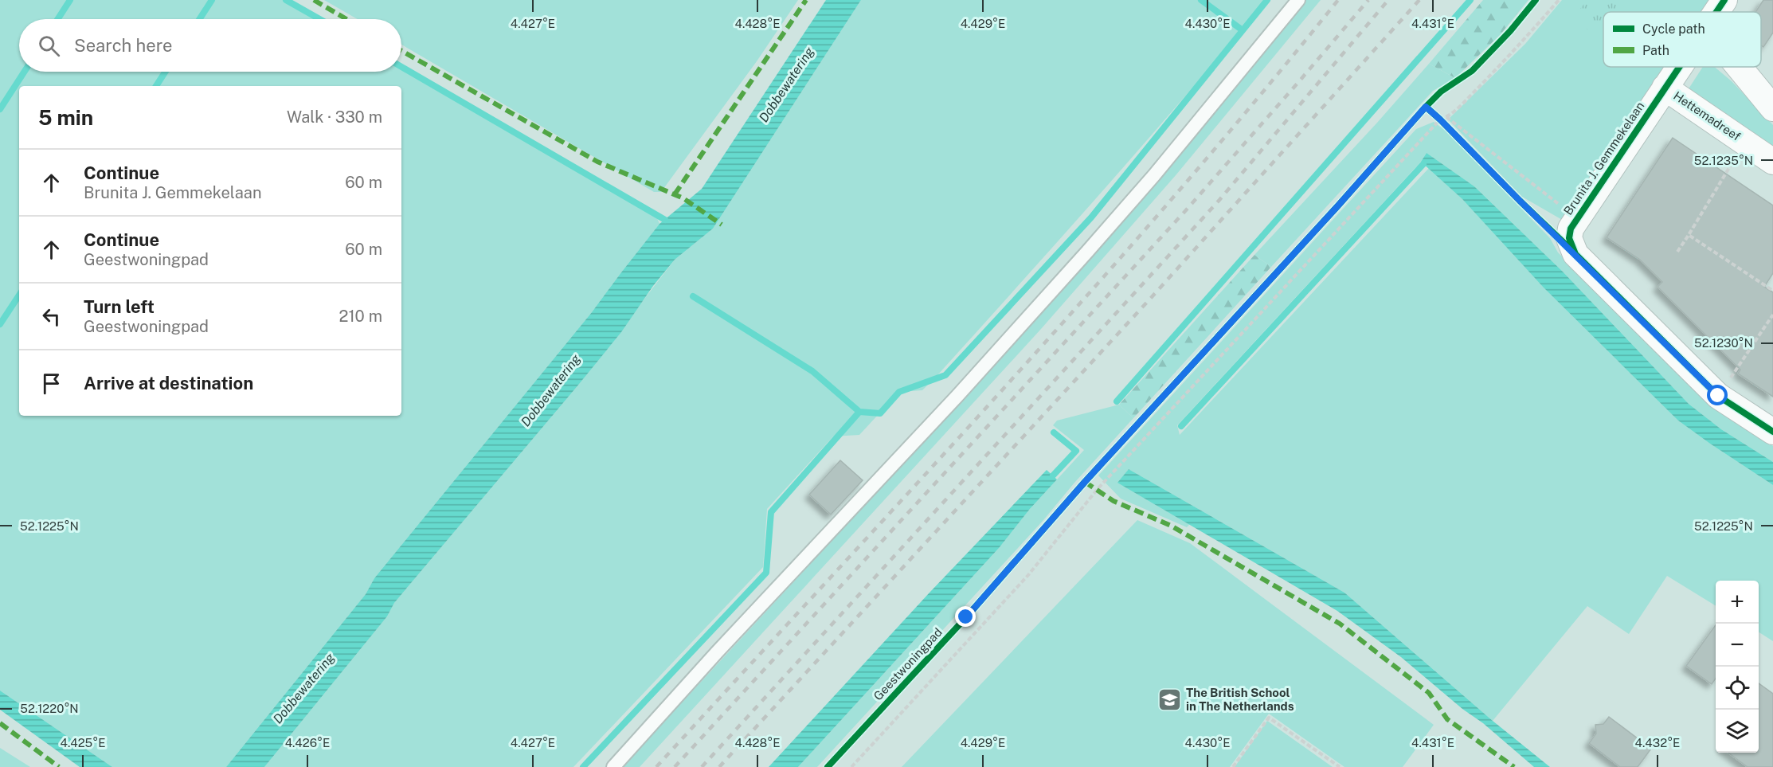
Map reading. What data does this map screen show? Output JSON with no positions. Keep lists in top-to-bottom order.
{
  "streets": {
    "street": ["Hettemadreef", "Brunita J. Gemmekelaan"],
    "cycle path": ["Geestwoningpad"]
  },
  "crossings": [
    ["Hettemadreef", "Brunita J. Gemmekelaan"]
  ],
  "water": ["Dobbewatering"],
  "places": {
    "school or university": ["The British School in The Netherlands"]
  },
  "legend": ["Cycle path", "Path"],
  "page": {
    "search": "Search here",
    "heading": ["5 min", "Walk · 330 m"],
    "list": [
      ["Continue", "Brunita J. Gemmekelaan", "60 m"],
      ["Continue", "Geestwoningpad", "60 m"],
      ["Turn left", "Geestwoningpad", "210 m"],
      "Arrive at destination"
    ],
    "map_buttons": ["+", "−"]
  },
  "coordinates": [
    "4.427°E",
    "4.428°E",
    "4.429°E",
    "4.430°E",
    "4.431°E",
    "52.1235°N",
    "52.1230°N",
    "52.1225°N",
    "52.1220°N",
    "4.425°E",
    "4.426°E",
    "4.432°E"
  ]
}
